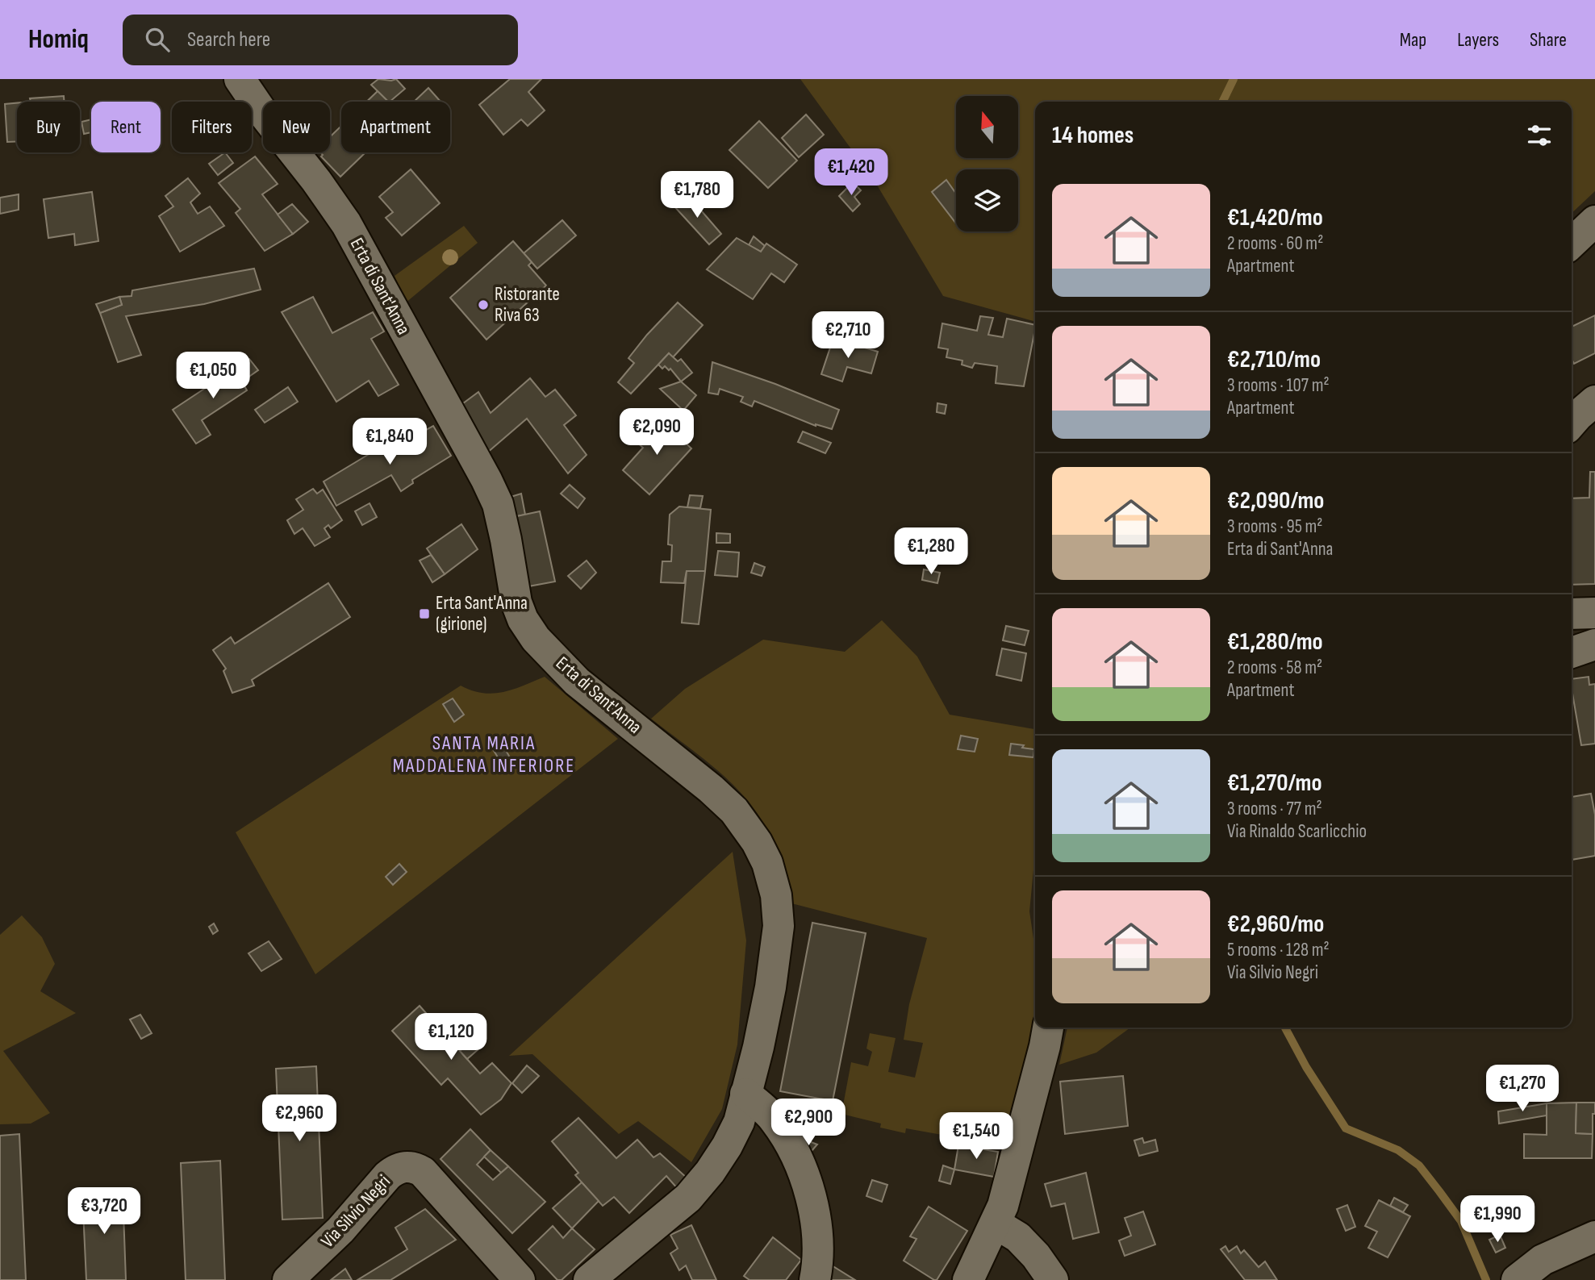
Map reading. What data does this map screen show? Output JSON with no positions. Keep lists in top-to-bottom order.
{
  "streets": {
    "street": ["Erta di Sant'Anna", "Via Silvio Negri"]
  },
  "districts": ["SANTA MARIA MADDALENA INFERIORE"],
  "places": {
    "other": ["Ristorante Riva 63"],
    "transit": ["Erta Sant'Anna (girione)"]
  },
  "north": "top",
  "page": {
    "header": "Homiq",
    "search": "Search here",
    "nav": ["Map", "Layers", "Share"],
    "chip": [
      "Buy",
      "Rent",
      "Filters",
      "New",
      "Apartment"
    ],
    "heading": "14 homes",
    "price": [
      "€1,420",
      "€1,780",
      "€2,710",
      "€1,050",
      "€2,090",
      "€1,840",
      "€1,280",
      "€1,120",
      "€1,270",
      "€2,960",
      "€2,900",
      "€1,540",
      "€3,720",
      "€1,990"
    ],
    "list": [
      {
        "name": "€1,420/mo",
        "note": "2 rooms · 60 m² · Apartment"
      },
      {
        "name": "€2,710/mo",
        "note": "3 rooms · 107 m² · Apartment"
      },
      {
        "name": "€2,090/mo",
        "note": "3 rooms · 95 m² · Erta di Sant'Anna"
      },
      {
        "name": "€1,280/mo",
        "note": "2 rooms · 58 m² · Apartment"
      },
      {
        "name": "€1,270/mo",
        "note": "3 rooms · 77 m² · Via Rinaldo Scarlicchio"
      },
      {
        "name": "€2,960/mo",
        "note": "5 rooms · 128 m² · Via Silvio Negri"
      }
    ]
  }
}
